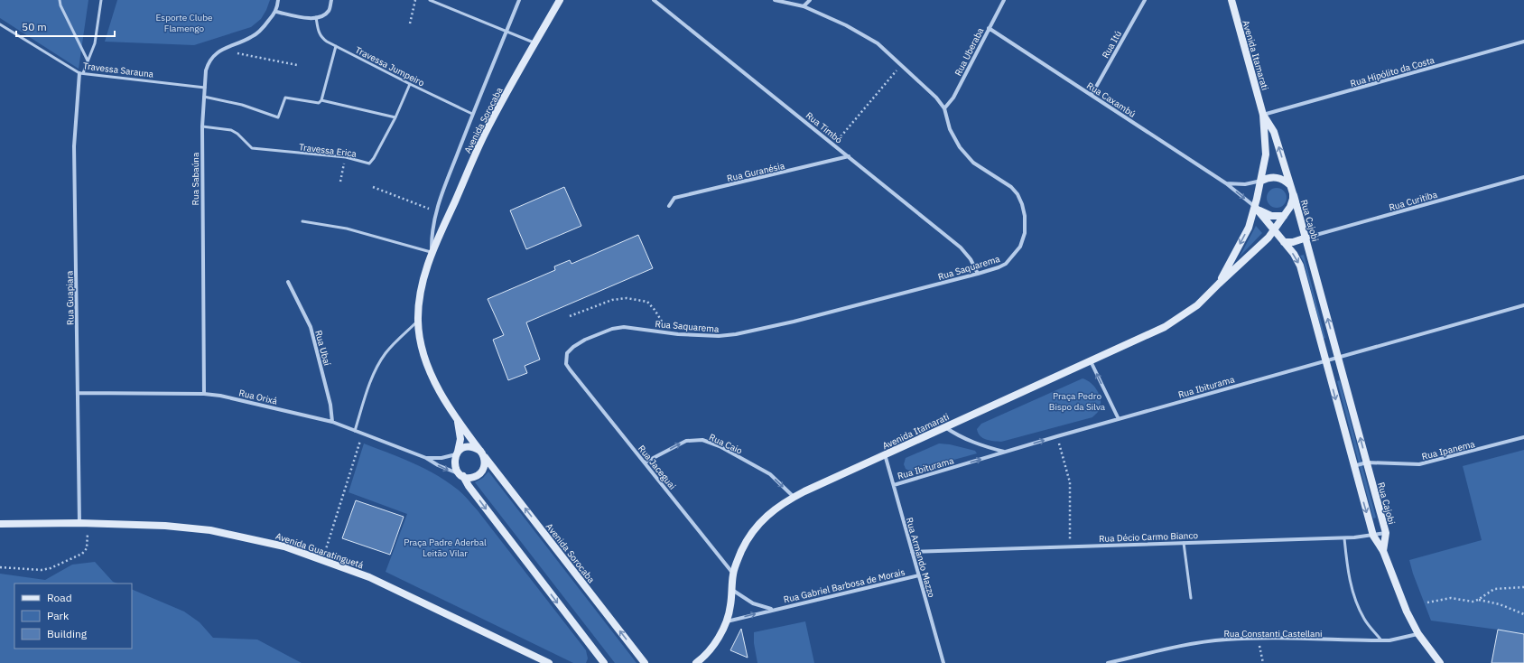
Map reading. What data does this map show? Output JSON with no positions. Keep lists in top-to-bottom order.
{
  "streets": {
    "main road": [
      "Avenida Itamarati",
      "Avenida Sorocaba",
      "Rua Cajobi",
      "Avenida Guaratinguetá"
    ],
    "street": [
      "Rua Itú",
      "Rua Uberaba",
      "Rua Hipólito da Costa",
      "Rua Caxambú",
      "Rua Timbó",
      "Rua Guranésia",
      "Rua Sabaúna",
      "Rua Curitiba",
      "Rua Saquarema",
      "Rua Guapiara",
      "Rua Ubaí",
      "Rua Ibiturama",
      "Rua Orixá",
      "Rua Caio",
      "Rua Ipanema",
      "Rua Jaceguai",
      "Rua Décio Carmo Bianco",
      "Rua Armando Mazzo",
      "Rua Gabriel Barbosa de Morais",
      "Rua Constanti Castellani"
    ],
    "lane": ["Travessa Jumpeiro", "Travessa Sarauna", "Travessa Erica"]
  },
  "crossings": [
    ["Rua Itú", "Rua Caxambú"],
    ["Rua Uberaba", "Rua Caxambú"],
    ["Rua Uberaba", "Rua Saquarema"],
    ["Avenida Itamarati", "Rua Hipólito da Costa"],
    ["Avenida Itamarati", "Rua Caxambú"],
    ["Avenida Itamarati", "Rua Cajobi"],
    ["Avenida Itamarati", "Rua Caio"],
    ["Avenida Itamarati", "Rua Jaceguai"],
    ["Avenida Itamarati", "Rua Armando Mazzo"],
    ["Avenida Itamarati", "Rua Gabriel Barbosa de Morais"],
    ["Travessa Jumpeiro", "Avenida Sorocaba"],
    ["Travessa Jumpeiro", "Travessa Erica"],
    ["Travessa Sarauna", "Rua Sabaúna"],
    ["Travessa Sarauna", "Rua Guapiara"],
    ["Rua Caxambú", "Rua Cajobi"],
    ["Avenida Sorocaba", "Rua Orixá"],
    ["Rua Timbó", "Rua Guranésia"],
    ["Rua Timbó", "Rua Saquarema"],
    ["Travessa Erica", "Rua Sabaúna"],
    ["Rua Sabaúna", "Rua Orixá"],
    ["Rua Curitiba", "Rua Cajobi"],
    ["Rua Cajobi", "Rua Ibiturama"],
    ["Rua Cajobi", "Rua Ipanema"],
    ["Rua Cajobi", "Rua Décio Carmo Bianco"],
    ["Rua Saquarema", "Rua Jaceguai"],
    ["Rua Guapiara", "Rua Orixá"],
    ["Rua Guapiara", "Avenida Guaratinguetá"],
    ["Rua Ubaí", "Rua Orixá"],
    ["Rua Ibiturama", "Rua Armando Mazzo"],
    ["Rua Caio", "Rua Jaceguai"],
    ["Rua Décio Carmo Bianco", "Rua Armando Mazzo"],
    ["Rua Armando Mazzo", "Rua Gabriel Barbosa de Morais"]
  ],
  "one_way": ["Rua Caio"],
  "parks": ["Esporte Clube Flamengo", "Praça Pedro Bispo da Silva", "Praça Padre Aderbal Leitão Vilar"],
  "legend": ["Road", "Park", "Building"],
  "scale_bar": "50 m"
}
